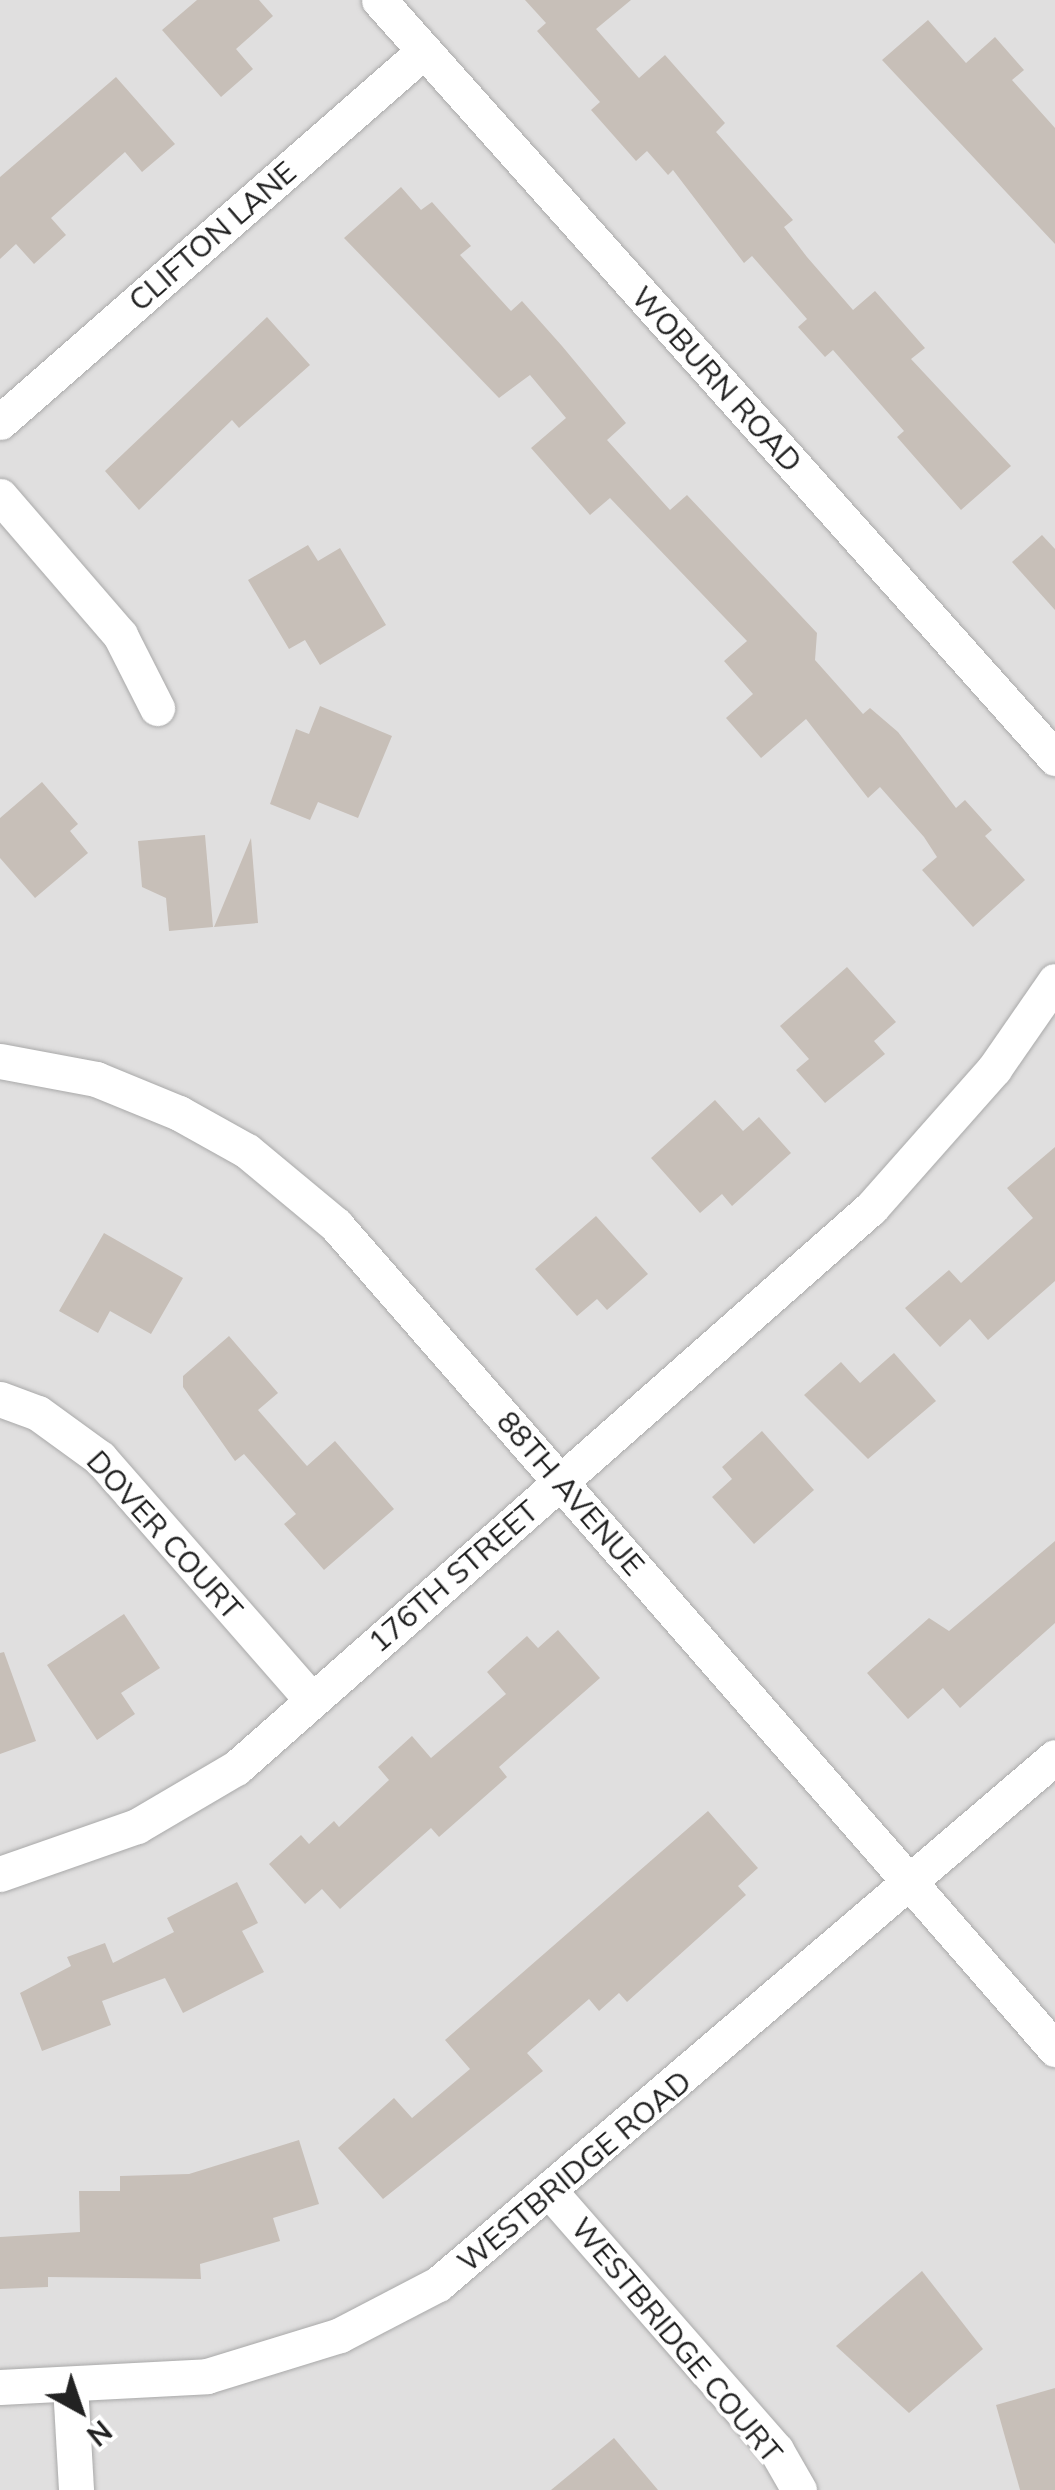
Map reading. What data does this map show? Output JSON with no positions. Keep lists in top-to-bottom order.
{
  "streets": {
    "street": [
      "CLIFTON LANE",
      "WOBURN ROAD",
      "88TH AVENUE",
      "DOVER COURT",
      "176TH STREET",
      "WESTBRIDGE ROAD",
      "WESTBRIDGE COURT"
    ]
  },
  "crossings": [
    ["CLIFTON LANE", "WOBURN ROAD"],
    ["88TH AVENUE", "176TH STREET"],
    ["88TH AVENUE", "WESTBRIDGE ROAD"],
    ["DOVER COURT", "176TH STREET"],
    ["WESTBRIDGE ROAD", "WESTBRIDGE COURT"]
  ],
  "north": "bottom right"
}
